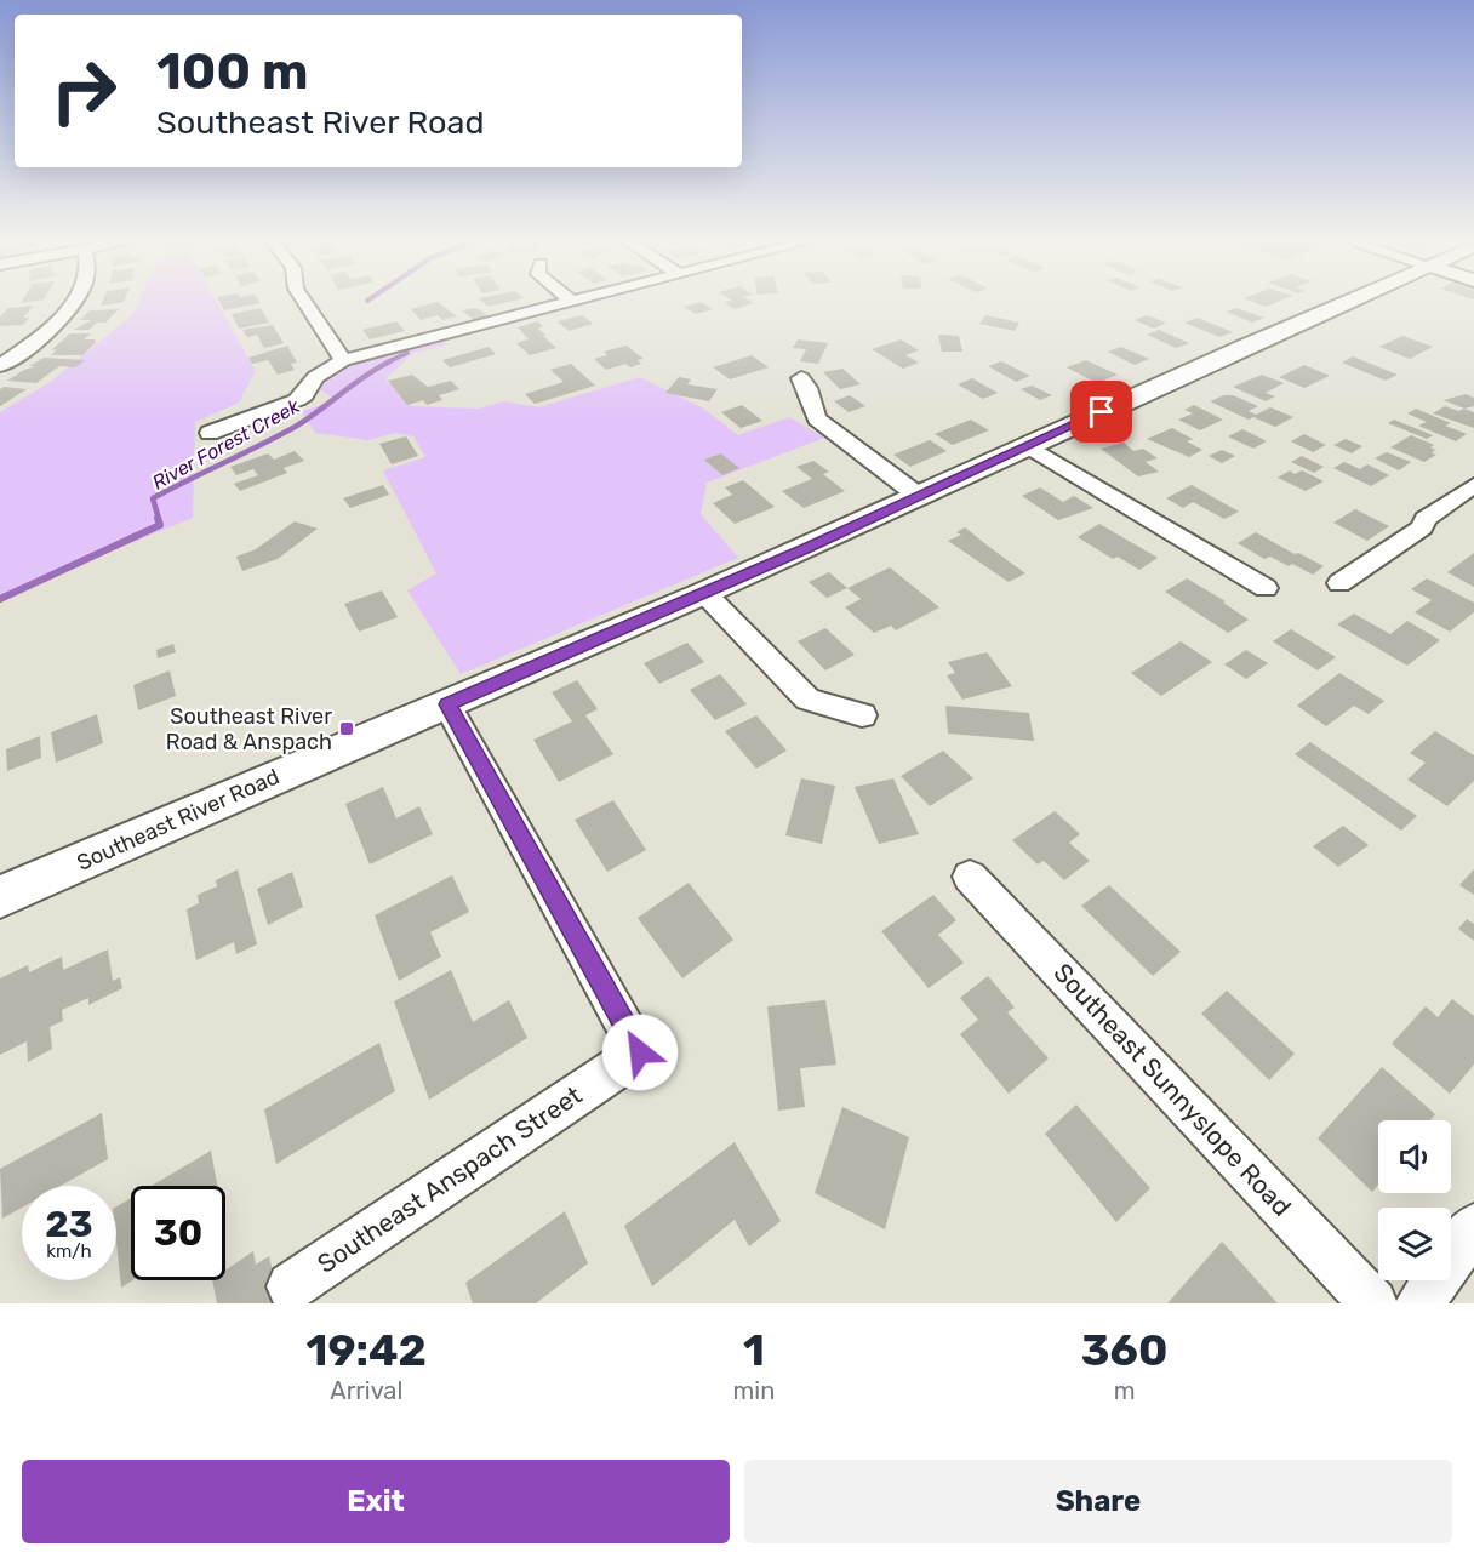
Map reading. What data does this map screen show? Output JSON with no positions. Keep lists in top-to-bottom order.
{
  "streets": {
    "street": ["Southeast River Road", "Southeast Sunnyslope Road", "Southeast Anspach Street"]
  },
  "crossings": [
    ["Southeast River Road", "Southeast Anspach Street"]
  ],
  "water": ["River Forest Creek"],
  "places": {
    "transit": ["Southeast River Road & Anspach"]
  },
  "page": {
    "turn": ["100 m", "Southeast River Road"],
    "speed": "23 km/h",
    "limit": "30",
    "eta": [
      "19:42",
      "Arrival",
      "1",
      "min",
      "360",
      "m"
    ],
    "buttons": ["Exit", "Share"]
  }
}
